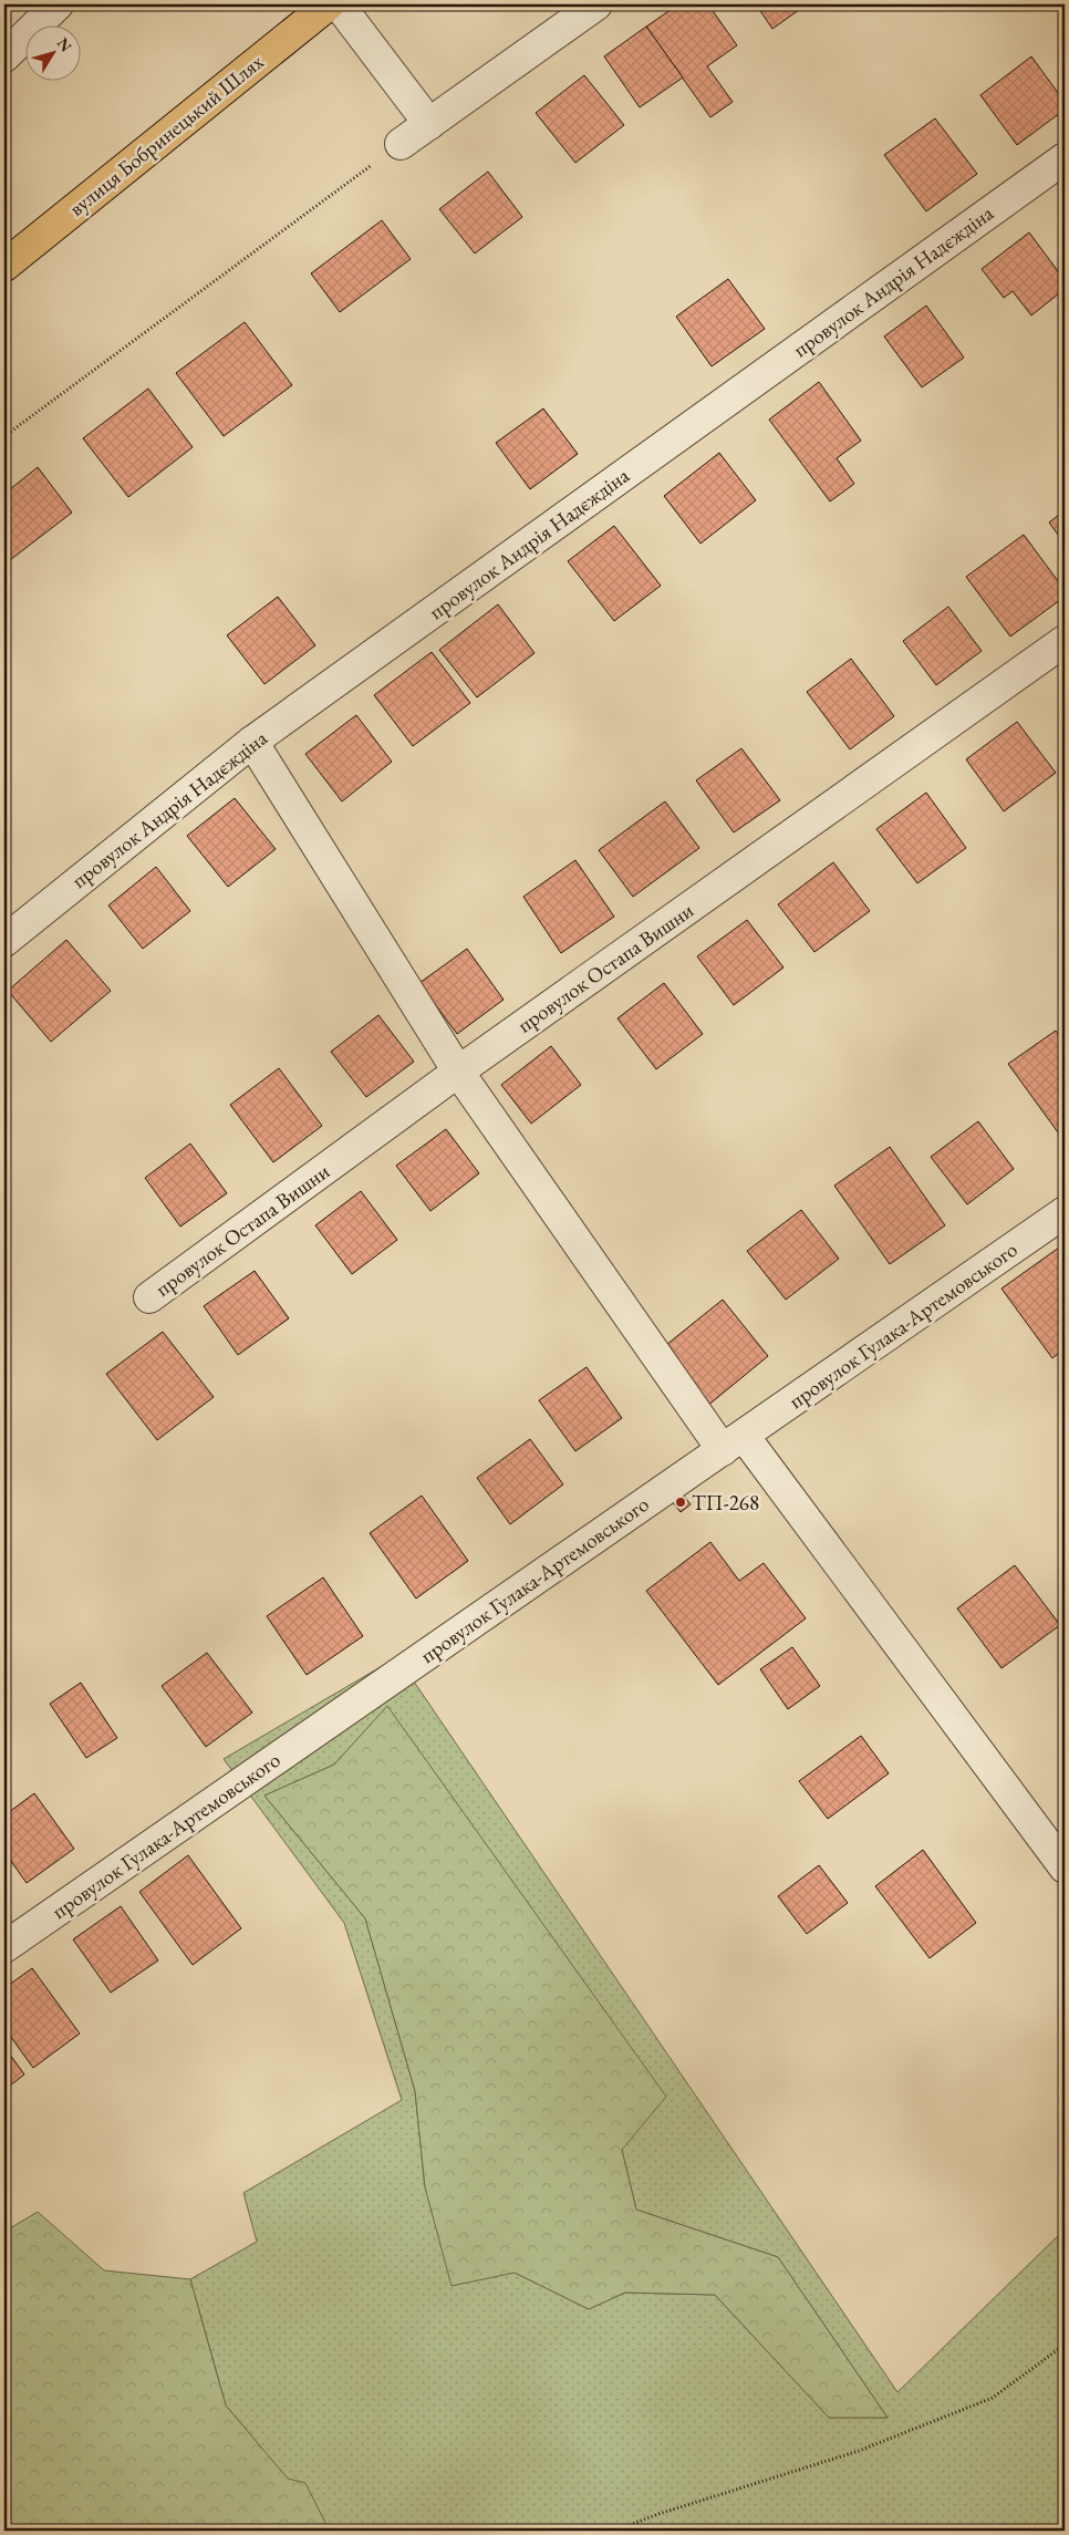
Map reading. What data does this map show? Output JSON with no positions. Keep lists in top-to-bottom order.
{
  "streets": {
    "main road": ["вулиця Бобринецький Шлях"],
    "street": ["провулок Андрія Надєждіна", "провулок Остапа Вишни", "провулок Гулака-Артемовського"]
  },
  "places": ["ТП-268"],
  "north": "top right"
}
